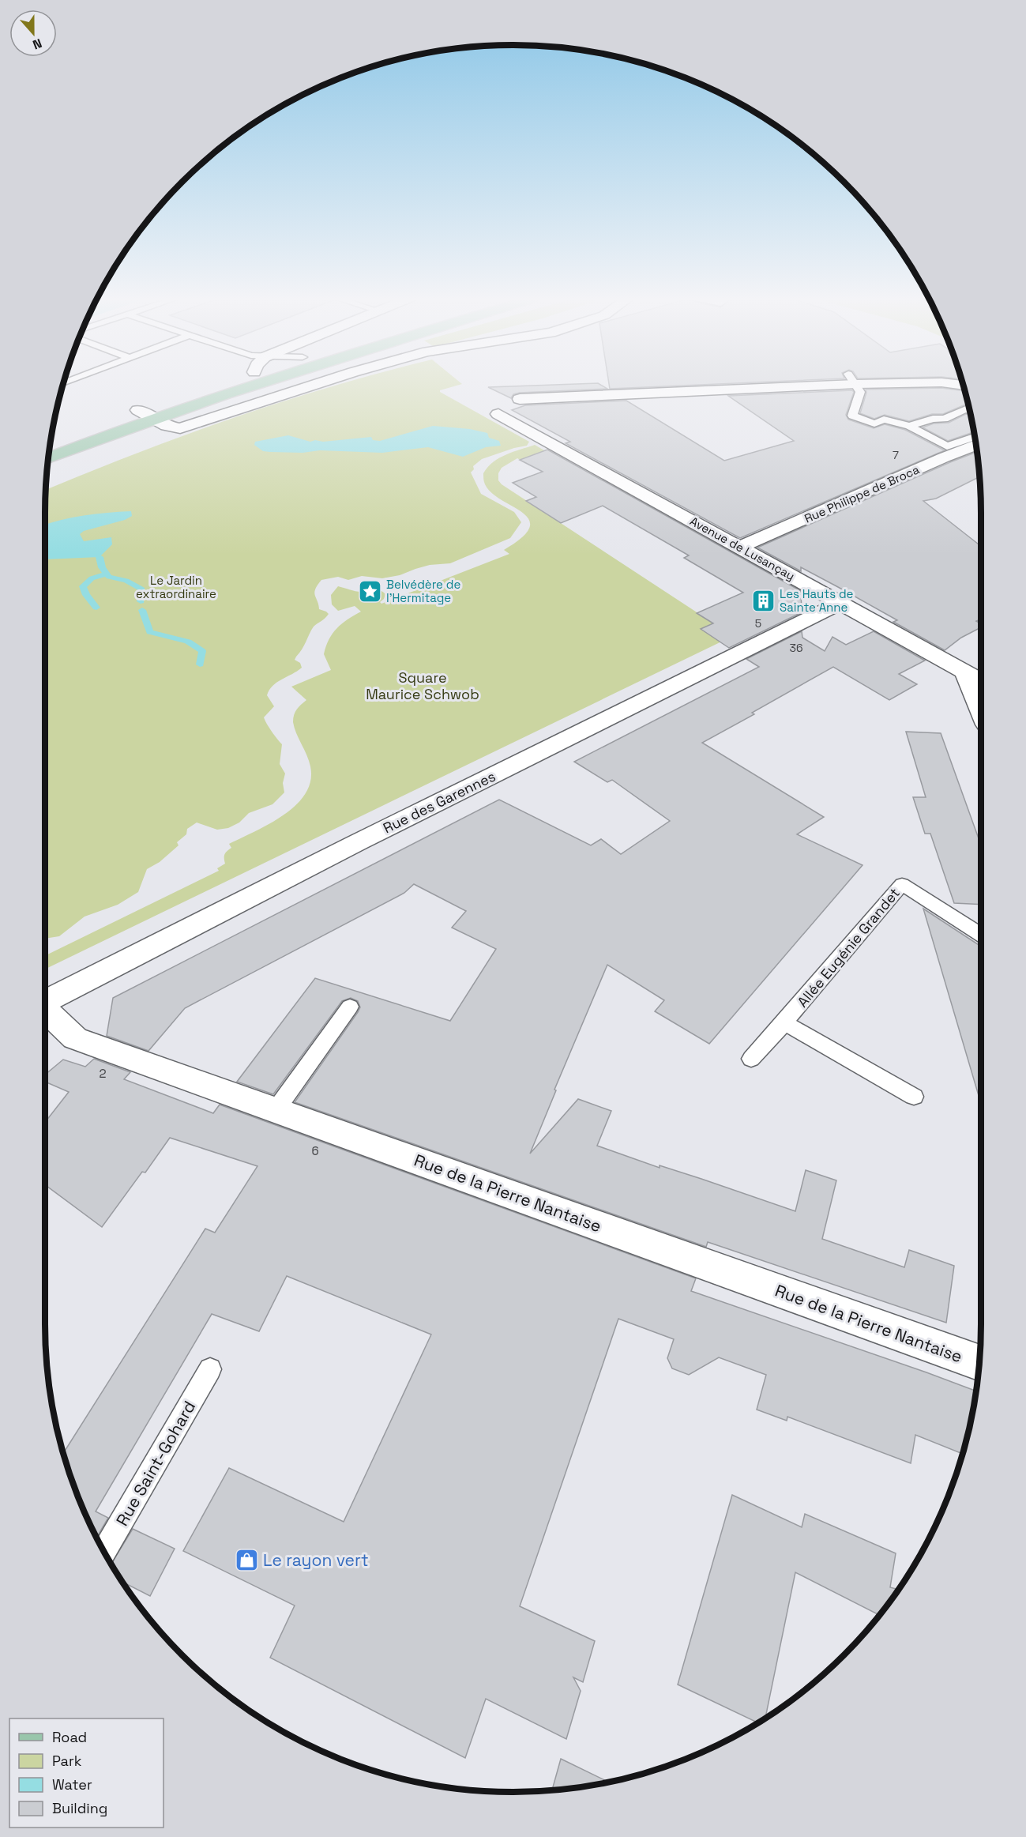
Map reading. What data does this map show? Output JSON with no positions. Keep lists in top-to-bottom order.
{
  "streets": {
    "street": [
      "Rue Philippe de Broca",
      "Avenue de Lusançay",
      "Rue des Garennes",
      "Rue de la Pierre Nantaise"
    ],
    "lane": ["Allée Eugénie Grandet", "Rue Saint-Gohard"]
  },
  "crossings": [
    ["Rue Philippe de Broca", "Avenue de Lusançay"],
    ["Avenue de Lusançay", "Rue des Garennes"]
  ],
  "parks": ["Le Jardin extraordinaire", "Square Maurice Schwob"],
  "places": {
    "place": ["Belvédère de l’Hermitage"],
    "building": ["Les Hauts de Sainte Anne"],
    "shop": ["Le rayon vert"]
  },
  "house_numbers": [
    "7",
    "5",
    "36",
    "2",
    "6"
  ],
  "legend": [
    "Road",
    "Park",
    "Water",
    "Building"
  ],
  "north": "bottom"
}
